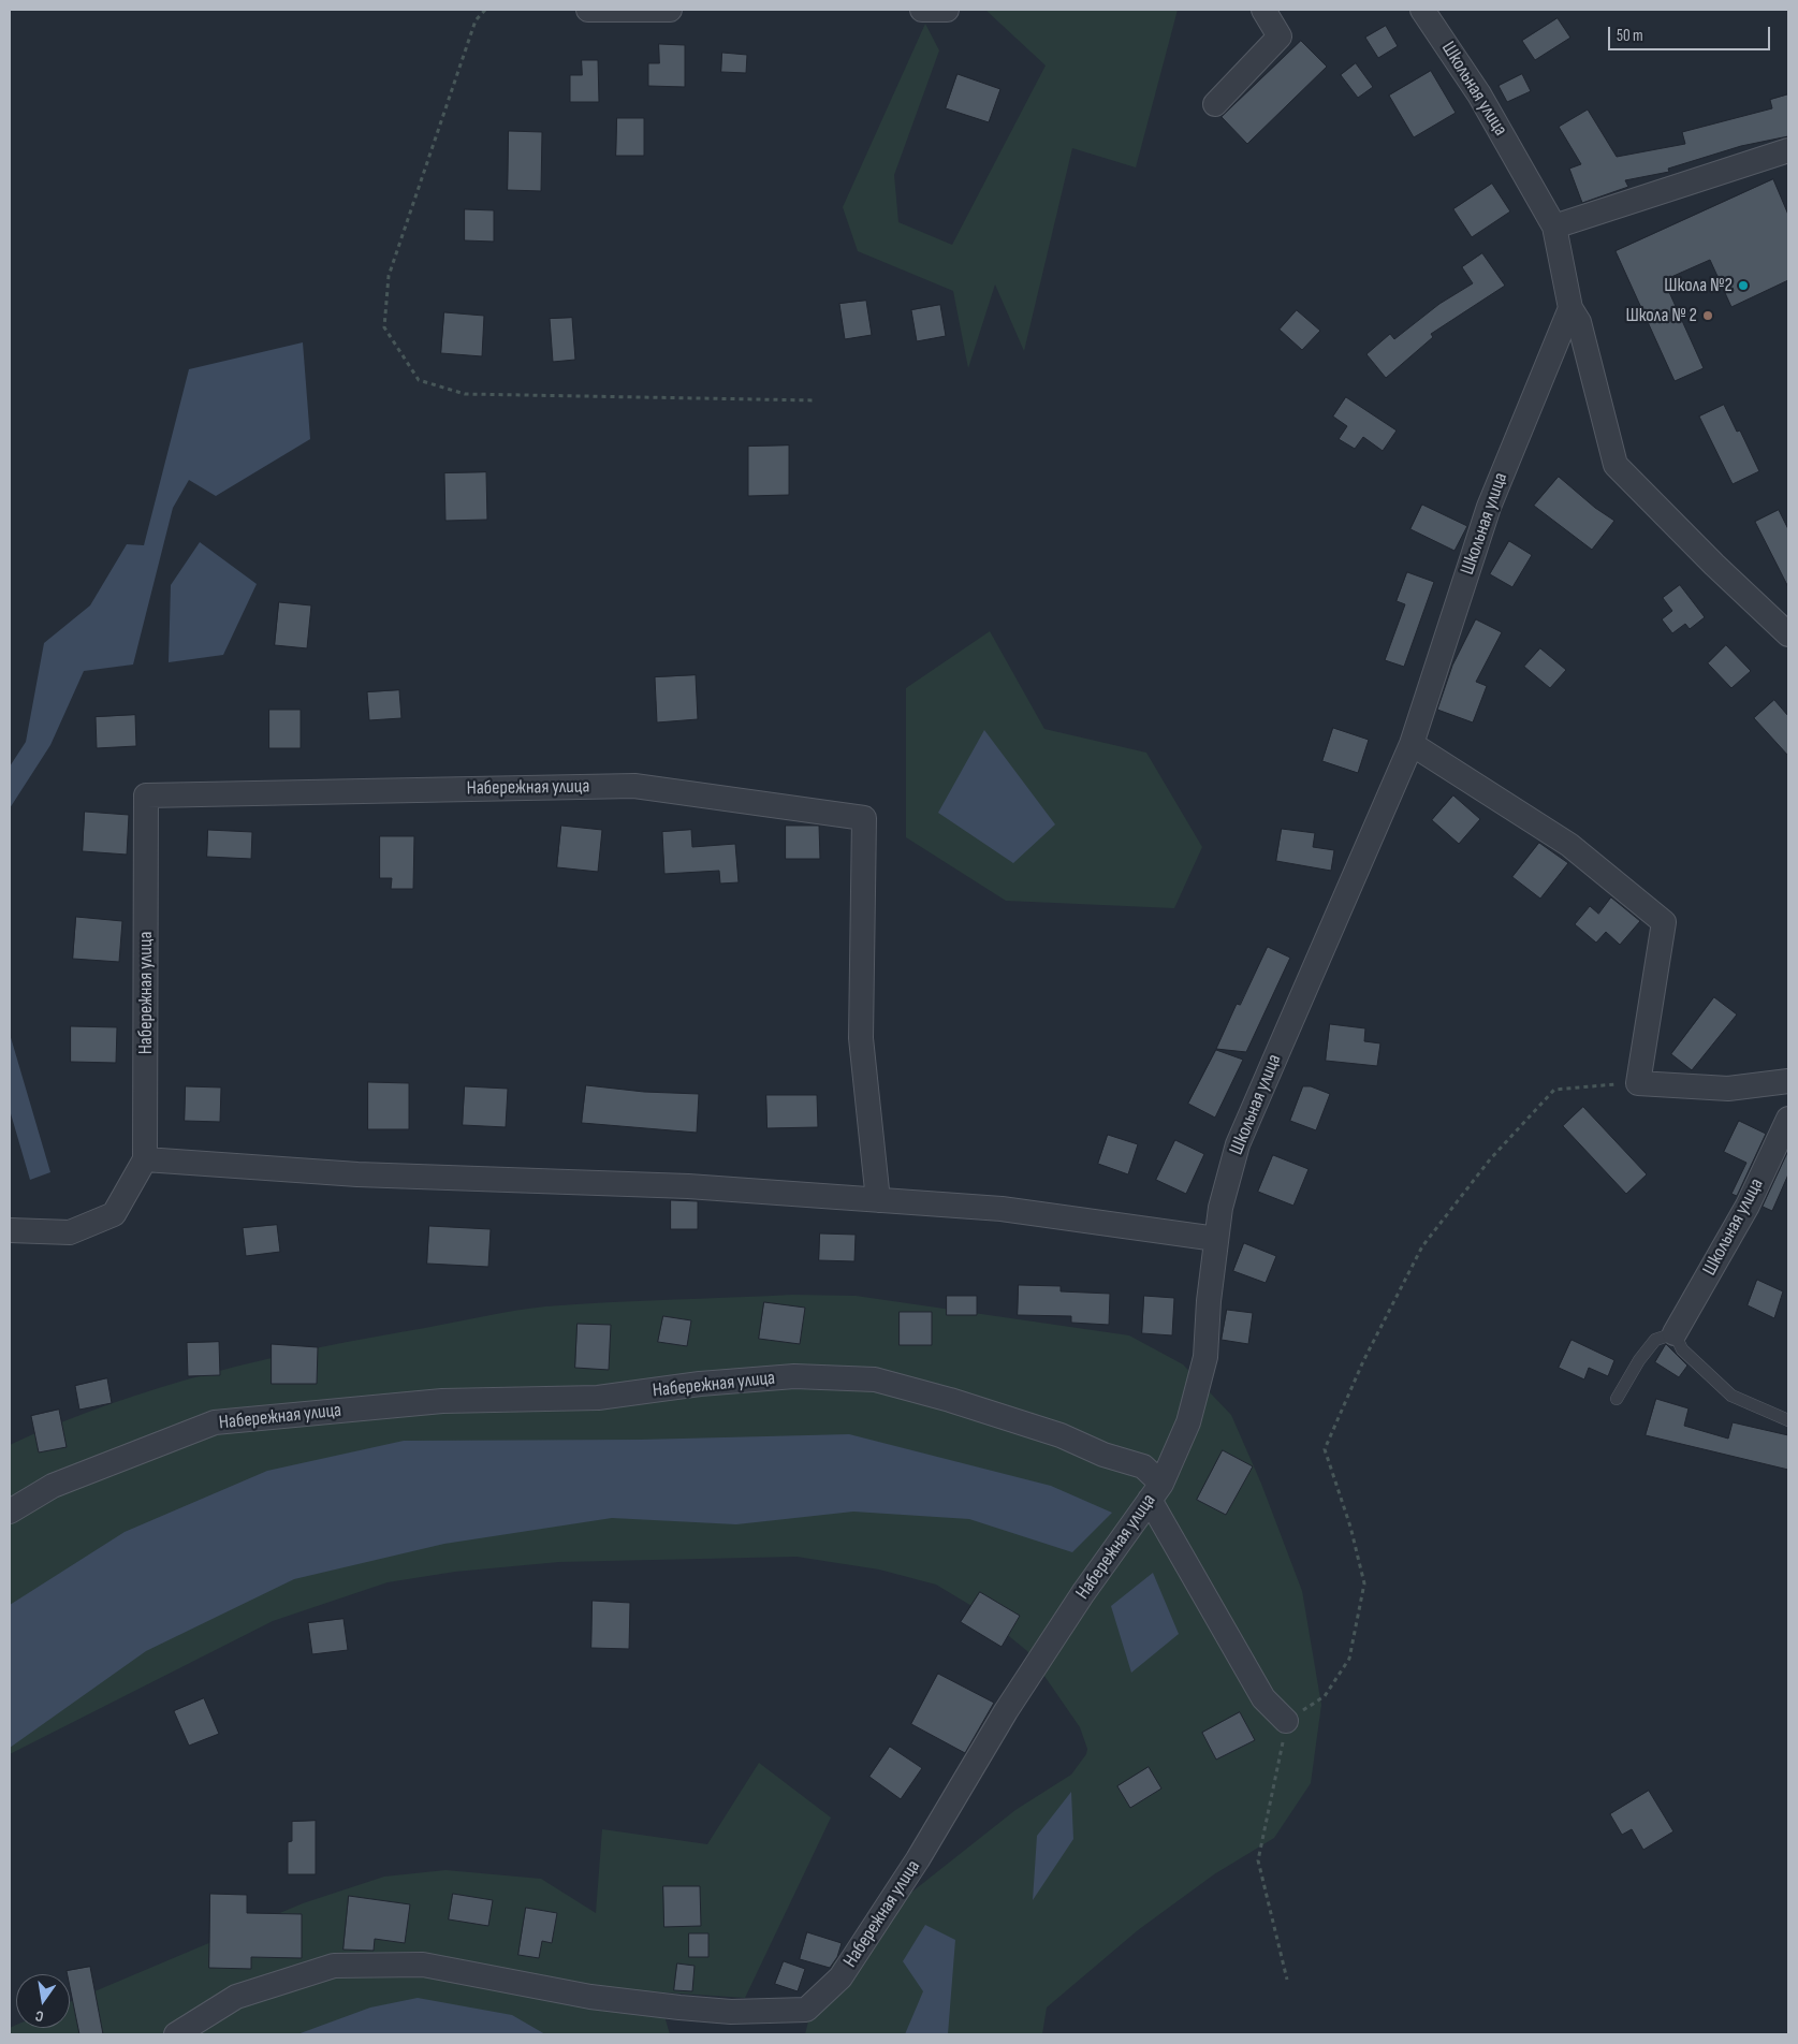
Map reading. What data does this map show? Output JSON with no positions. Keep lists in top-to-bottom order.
{
  "streets": {
    "street": ["Школьная улица", "Набережная улица"]
  },
  "crossings": [
    ["Школьная улица", "Набережная улица"]
  ],
  "places": ["Школа №2", "Школа № 2"],
  "scale_bar": "50 m",
  "north": "bottom"
}
